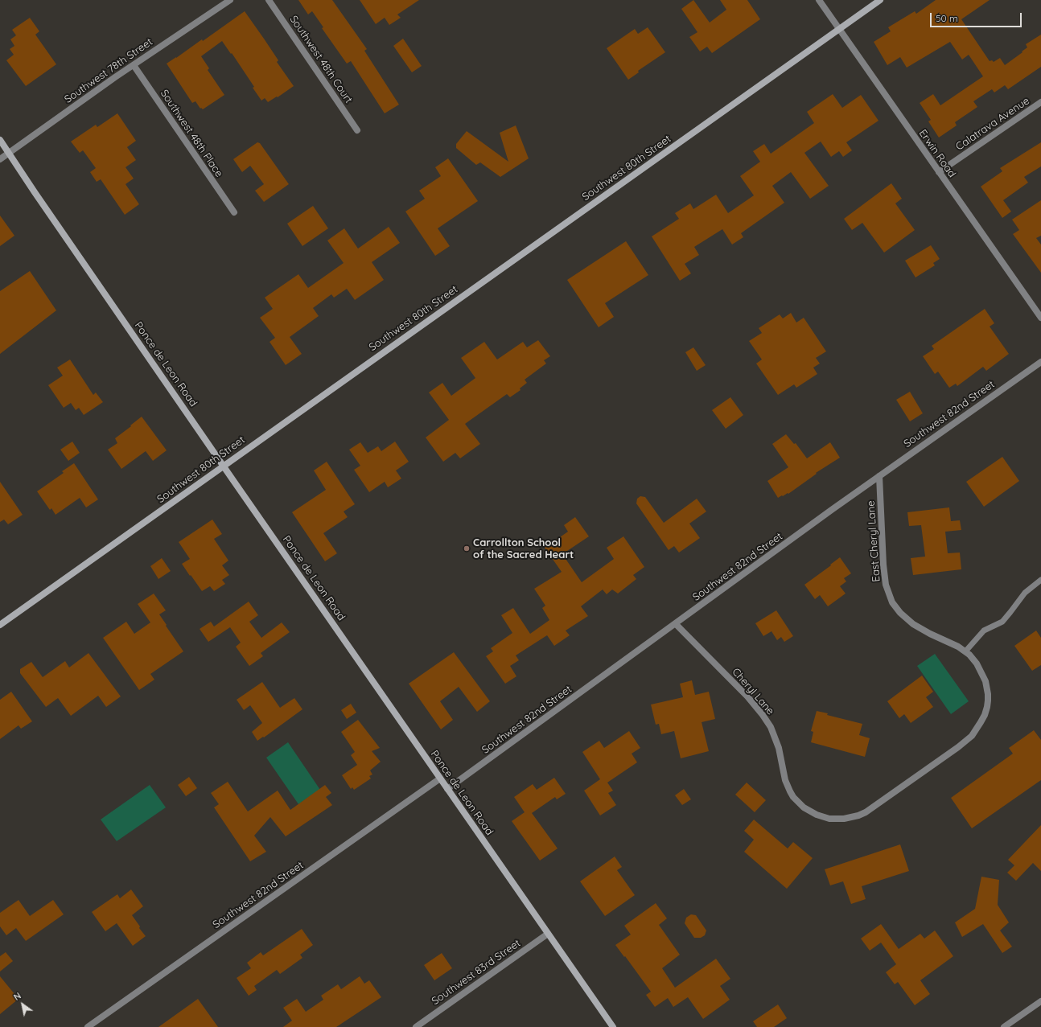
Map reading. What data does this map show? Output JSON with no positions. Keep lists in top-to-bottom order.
{
  "streets": {
    "street": [
      "Southwest 48th Court",
      "Southwest 78th Street",
      "Calatrava Avenue",
      "Southwest 48th Place",
      "Erwin Road",
      "Southwest 80th Street",
      "Ponce de Leon Road",
      "Southwest 82nd Street",
      "East Cheryl Lane",
      "Cheryl Lane",
      "Southwest 83rd Street"
    ]
  },
  "crossings": [
    ["Southwest 78th Street", "Southwest 48th Place"],
    ["Southwest 78th Street", "Ponce de Leon Road"],
    ["Calatrava Avenue", "Erwin Road"],
    ["Erwin Road", "Southwest 80th Street"],
    ["Southwest 80th Street", "Ponce de Leon Road"],
    ["Ponce de Leon Road", "Southwest 82nd Street"],
    ["Ponce de Leon Road", "Southwest 83rd Street"],
    ["Southwest 82nd Street", "East Cheryl Lane"],
    ["Southwest 82nd Street", "Cheryl Lane"],
    ["East Cheryl Lane", "Cheryl Lane"]
  ],
  "places": ["Carrollton School of the Sacred Heart"],
  "scale_bar": "50 m",
  "north": "top left"
}
